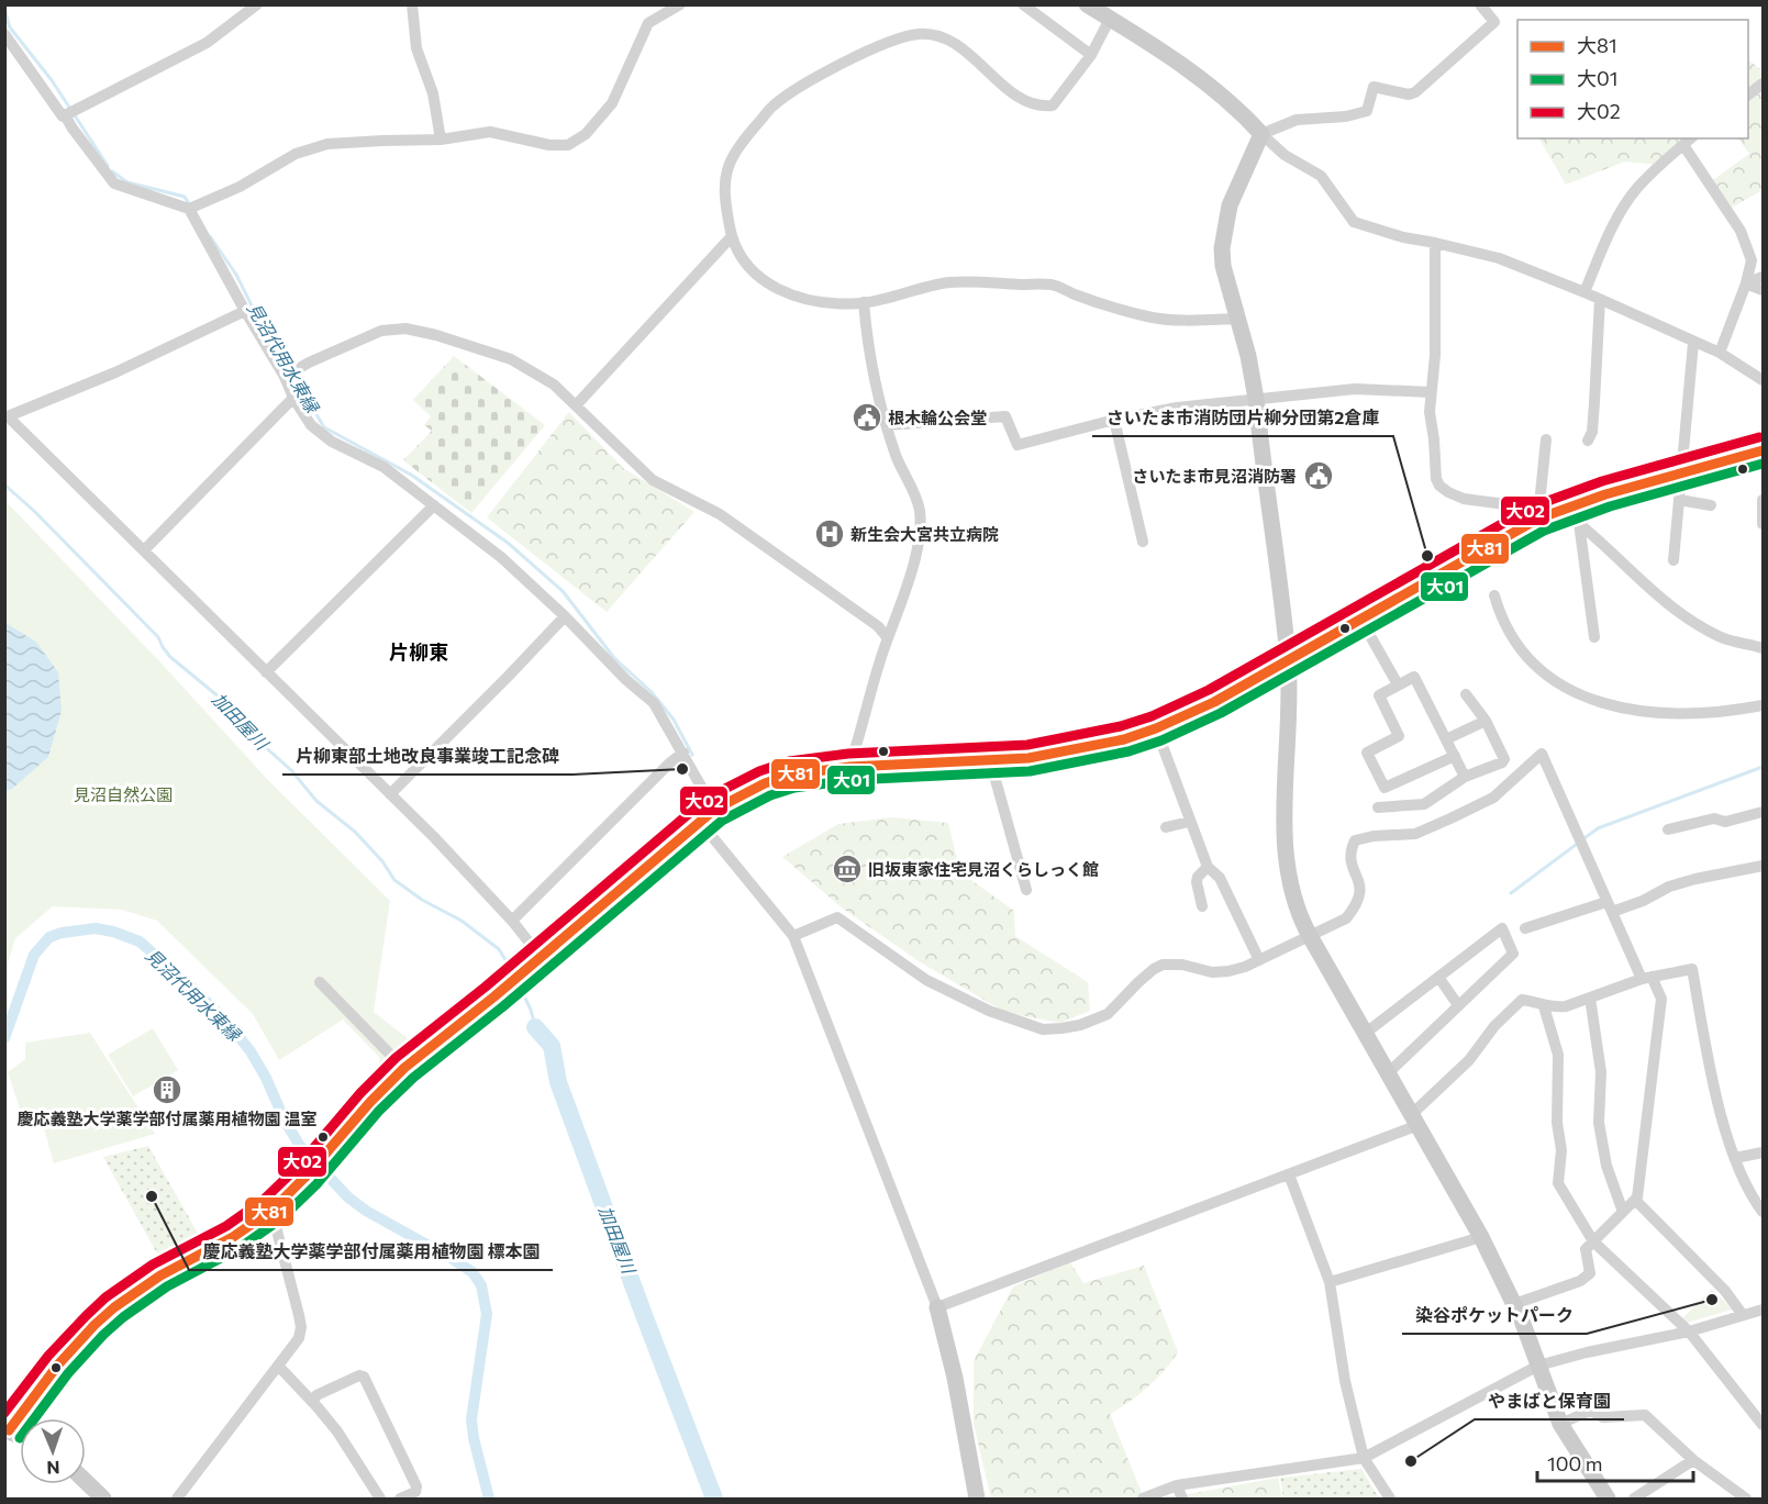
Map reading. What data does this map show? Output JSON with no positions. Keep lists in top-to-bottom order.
{
  "districts": ["片柳東"],
  "water": ["見沼代用水東縁", "加田屋川"],
  "parks": ["見沼自然公園"],
  "places": {
    "public building": ["根木輪公会堂", "さいたま市見沼消防署"],
    "hospital": ["新生会大宮共立病院"],
    "other": [
      "さいたま市消防団片柳分団第2倉庫",
      "片柳東部土地改良事業竣工記念碑",
      "慶応義塾大学薬学部付属薬用植物園 標本園",
      "染谷ポケットパーク",
      "やまばと保育園"
    ],
    "museum": ["旧坂東家住宅見沼くらしっく館"],
    "building": ["慶応義塾大学薬学部付属薬用植物園 温室"]
  },
  "lines": ["transit line 大02", "transit line 大81", "transit line 大01"],
  "legend": ["大81", "大01", "大02"],
  "scale_bar": "100 m",
  "north": "bottom"
}
